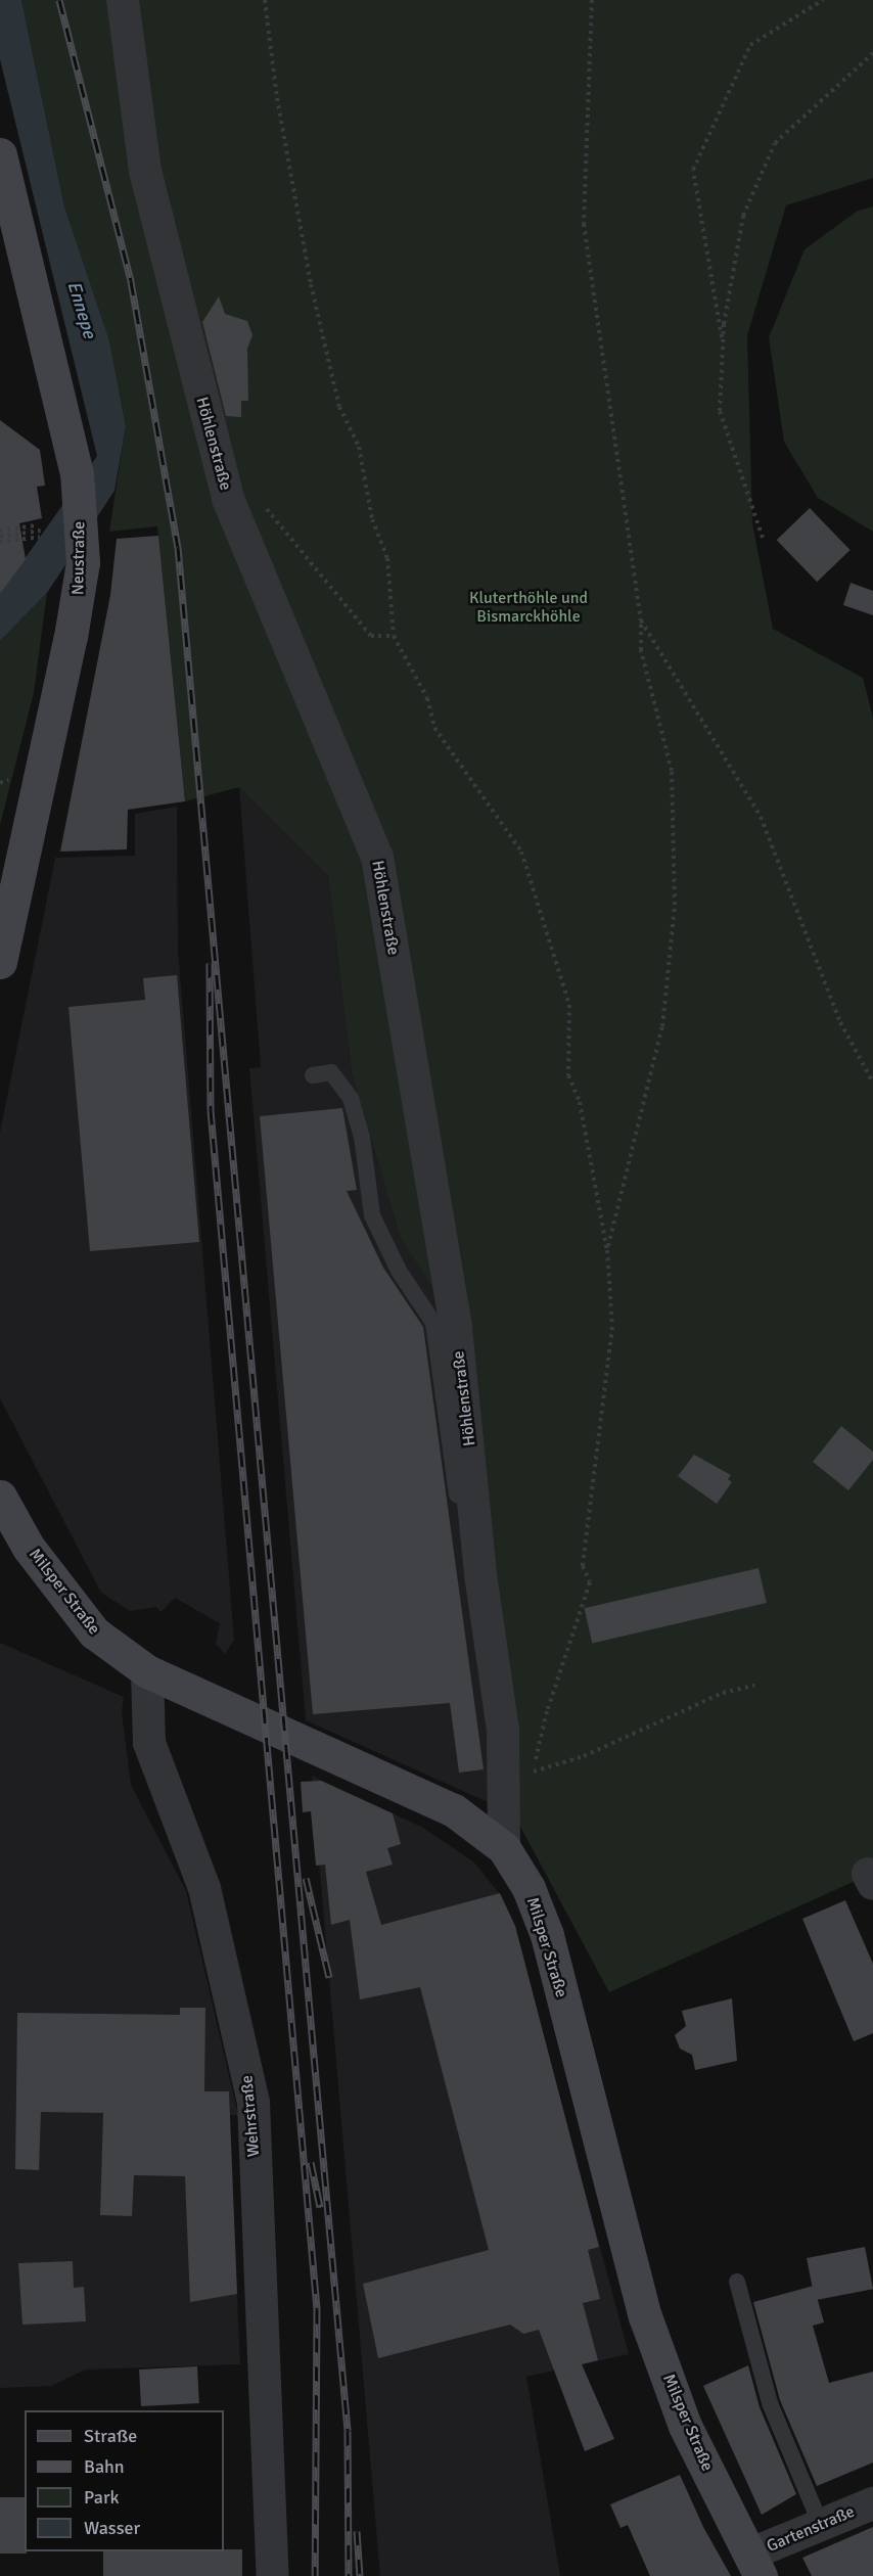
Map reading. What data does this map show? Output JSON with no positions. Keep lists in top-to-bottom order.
{
  "streets": {
    "street": [
      "Höhlenstraße",
      "Neustraße",
      "Milsper Straße",
      "Wehrstraße",
      "Gartenstraße"
    ]
  },
  "crossings": [
    ["Höhlenstraße", "Milsper Straße"],
    ["Milsper Straße", "Wehrstraße"],
    ["Milsper Straße", "Gartenstraße"]
  ],
  "water": ["Ennepe"],
  "parks": ["Kluterthöhle und Bismarckhöhle"],
  "legend": [
    "Straße",
    "Bahn",
    "Park",
    "Wasser"
  ]
}
